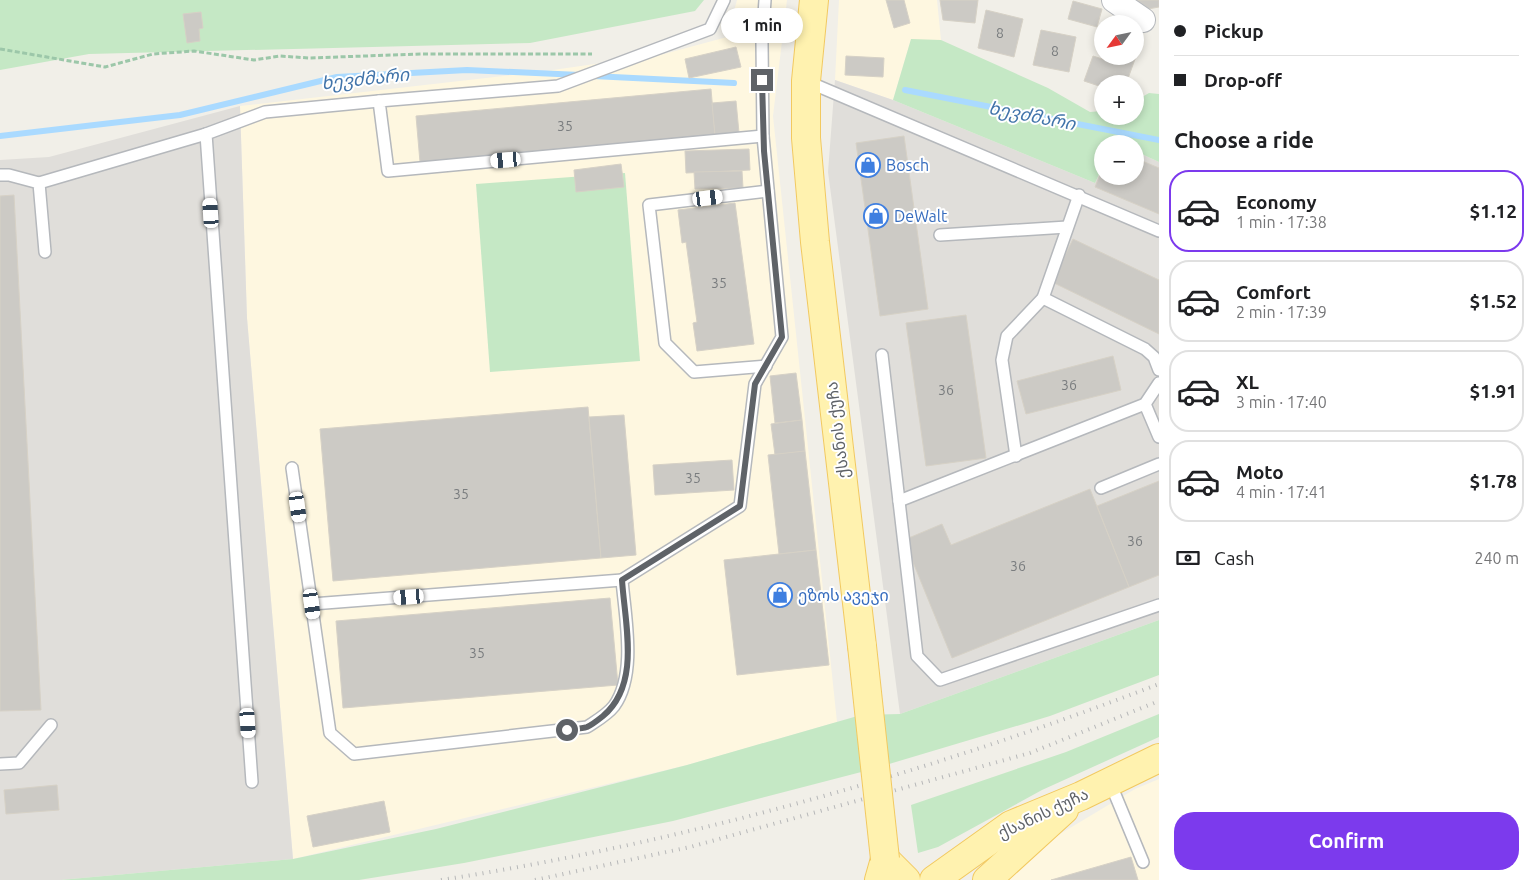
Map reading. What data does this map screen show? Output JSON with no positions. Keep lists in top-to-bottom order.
{
  "streets": {
    "main road": ["ქსანის ქუჩა"]
  },
  "water": ["ხევძმარი"],
  "places": {
    "shop": ["Bosch", "DeWalt", "ეზოს ავეჯი"]
  },
  "house_numbers": [
    "8",
    "8",
    "35",
    "35",
    "36",
    "36",
    "35",
    "35",
    "36",
    "36",
    "35"
  ],
  "north": "bottom left",
  "page": {
    "banner": ["Pickup", "Drop-off"],
    "bubble": "1 min",
    "map_buttons": ["+", "−"],
    "heading": "Choose a ride",
    "list": [
      {
        "name": "Economy",
        "note": "1 min · 17:38",
        "value": "$1.12"
      },
      {
        "name": "Comfort",
        "note": "2 min · 17:39",
        "value": "$1.52"
      },
      {
        "name": "XL",
        "note": "3 min · 17:40",
        "value": "$1.91"
      },
      {
        "name": "Moto",
        "note": "4 min · 17:41",
        "value": "$1.78"
      }
    ],
    "pay": ["Cash", "240 m"],
    "buttons": "Confirm"
  }
}
